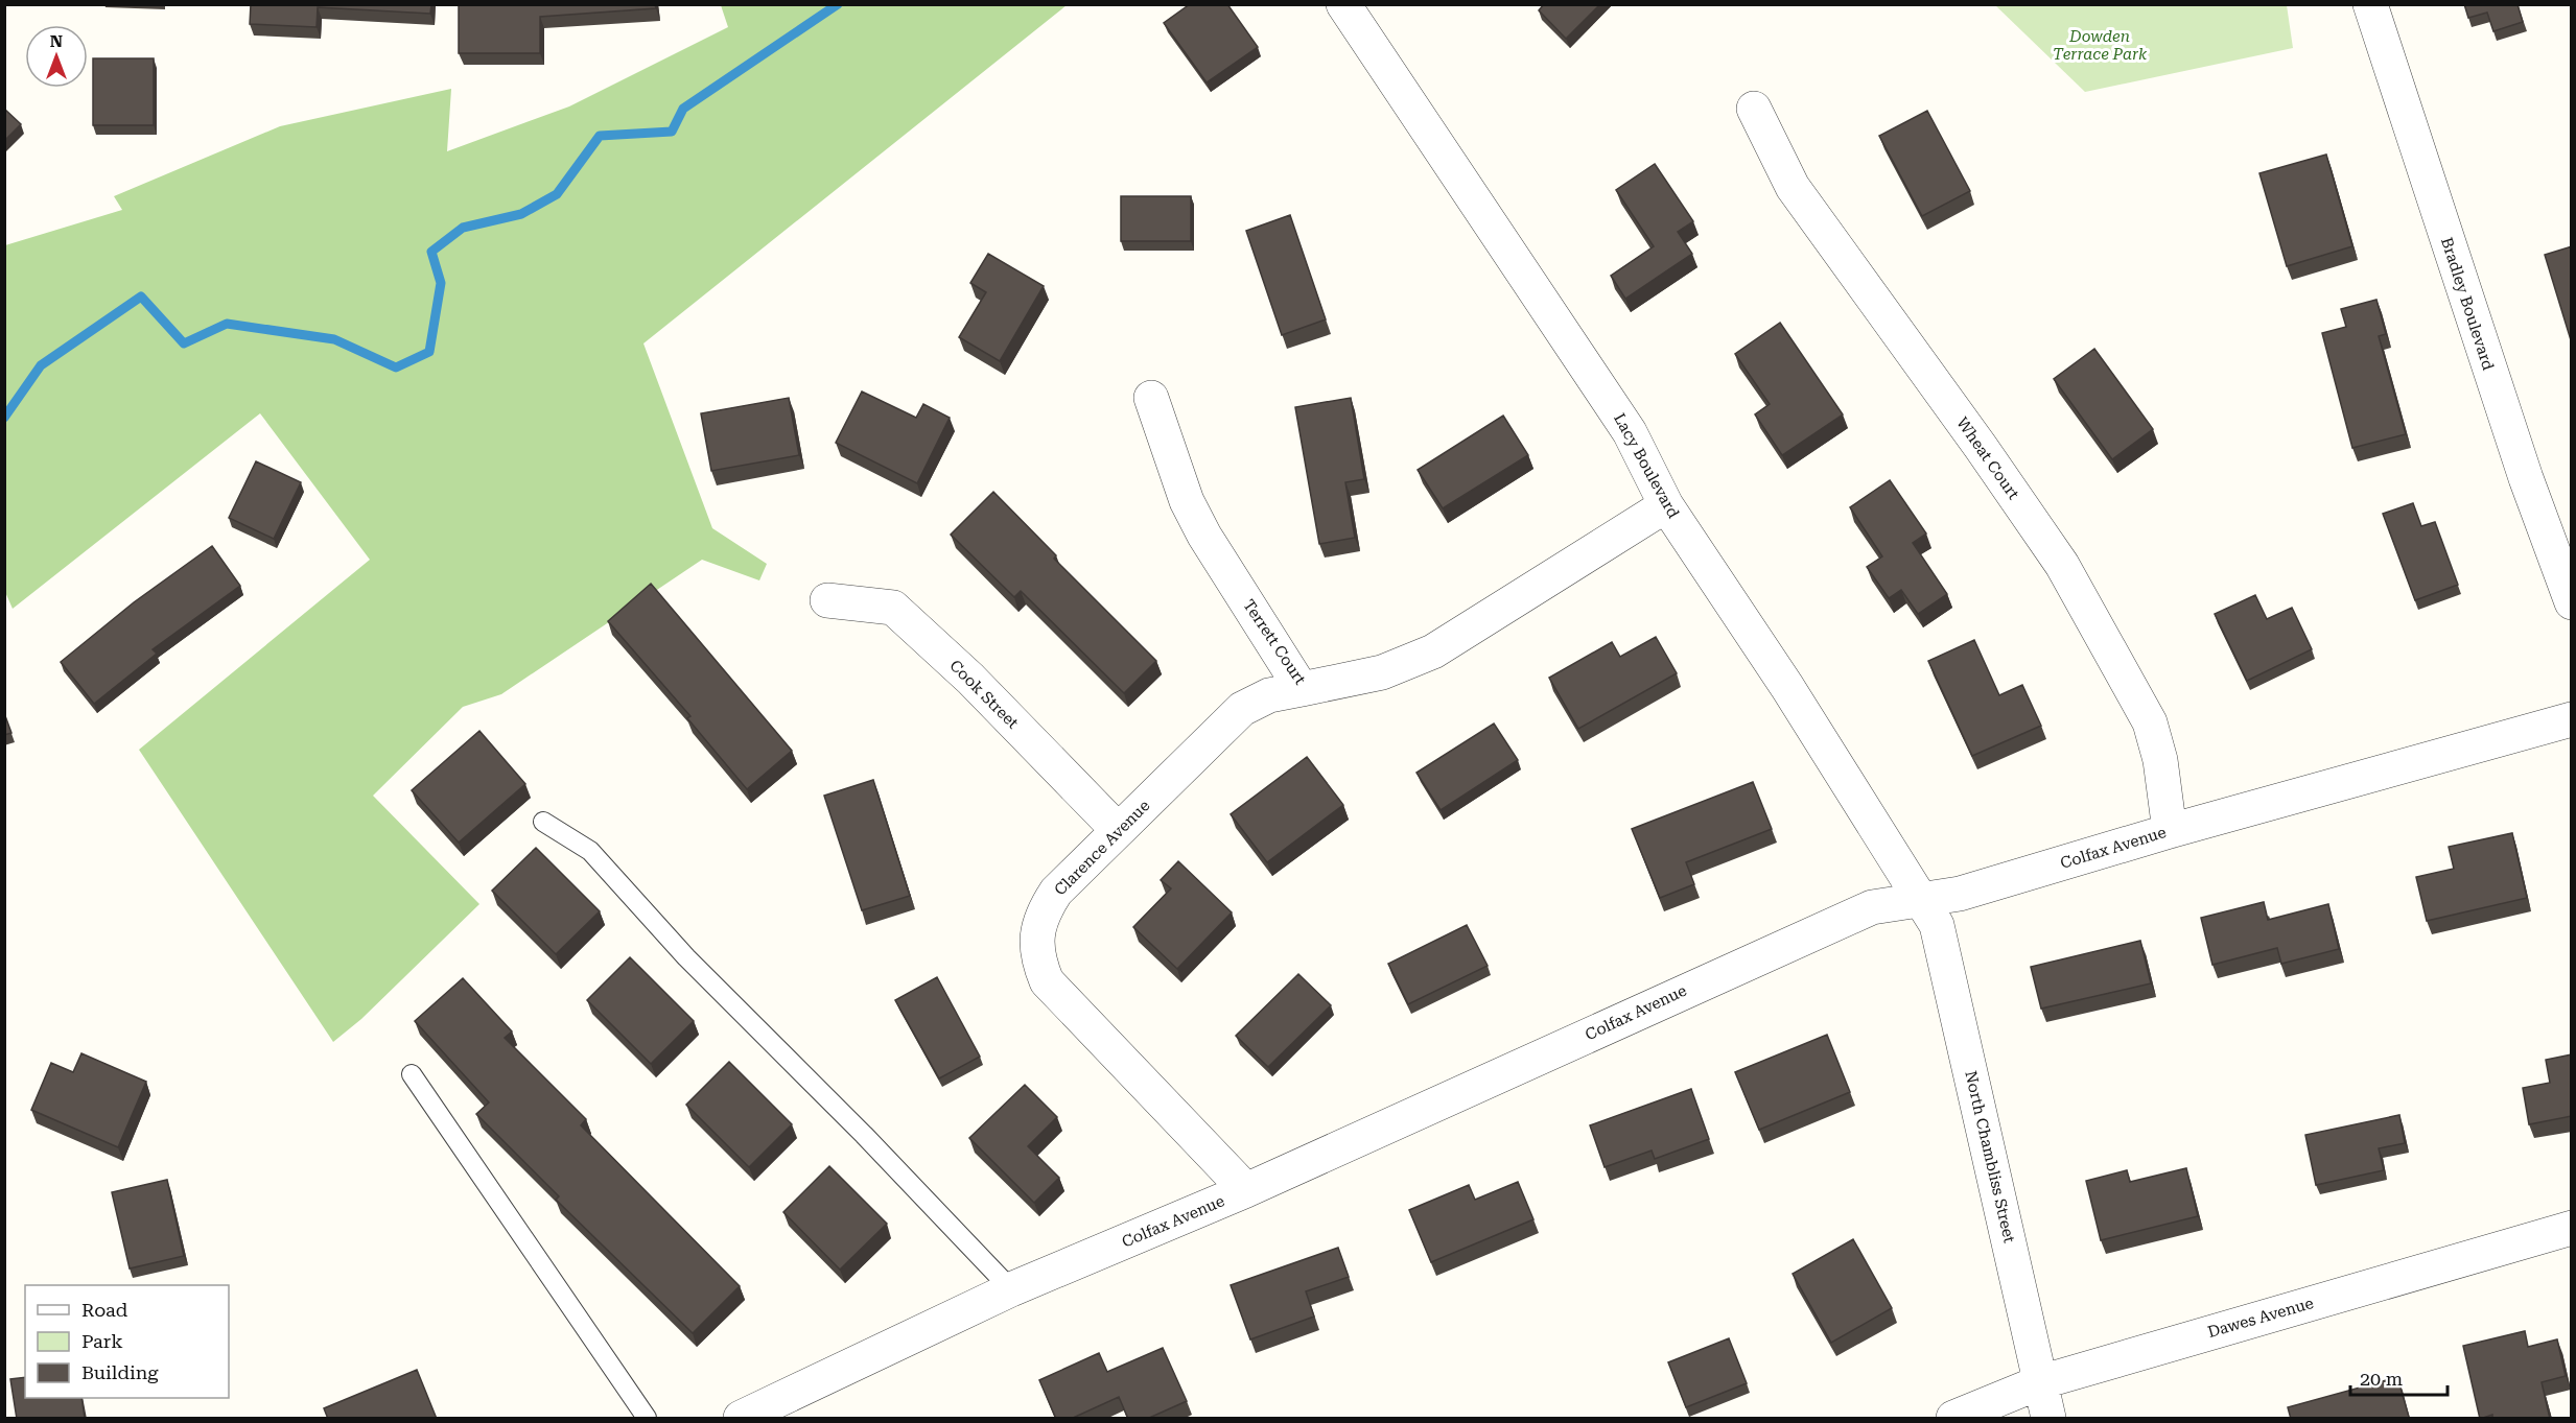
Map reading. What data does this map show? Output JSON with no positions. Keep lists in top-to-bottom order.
{
  "streets": {
    "street": [
      "Bradley Boulevard",
      "Wheat Court",
      "Lacy Boulevard",
      "Terrett Court",
      "Cook Street",
      "Clarence Avenue",
      "Colfax Avenue",
      "North Chambliss Street",
      "Dawes Avenue"
    ]
  },
  "crossings": [
    ["Wheat Court", "Colfax Avenue"],
    ["Lacy Boulevard", "Terrett Court"],
    ["Lacy Boulevard", "Colfax Avenue"],
    ["Lacy Boulevard", "North Chambliss Street"],
    ["Terrett Court", "Clarence Avenue"],
    ["Cook Street", "Clarence Avenue"],
    ["Clarence Avenue", "Colfax Avenue"],
    ["Colfax Avenue", "North Chambliss Street"],
    ["North Chambliss Street", "Dawes Avenue"]
  ],
  "parks": ["Dowden Terrace Park"],
  "legend": ["Road", "Park", "Building"],
  "scale_bar": "20 m",
  "north": "top"
}
